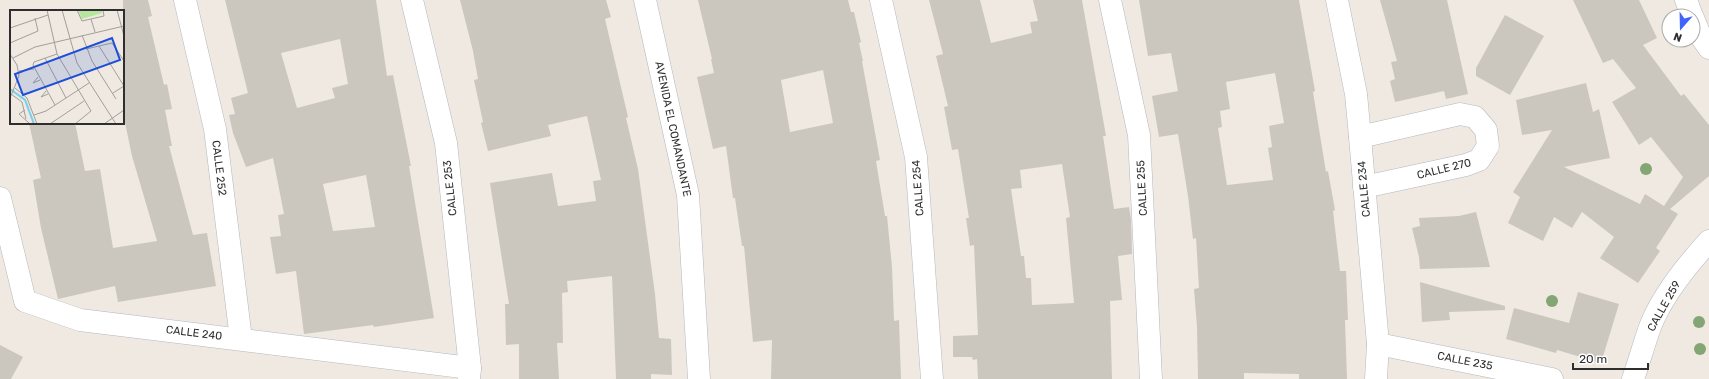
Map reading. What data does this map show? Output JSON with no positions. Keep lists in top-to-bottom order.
{
  "streets": {
    "street": [
      "AVENIDA EL COMANDANTE",
      "CALLE 252",
      "CALLE 270",
      "CALLE 253",
      "CALLE 254",
      "CALLE 255",
      "CALLE 234",
      "CALLE 259",
      "CALLE 240",
      "CALLE 235"
    ]
  },
  "crossings": [
    ["CALLE 252", "CALLE 240"],
    ["CALLE 270", "CALLE 234"],
    ["CALLE 253", "CALLE 240"],
    ["CALLE 234", "CALLE 235"]
  ],
  "scale_bar": "20 m",
  "north": "bottom"
}
